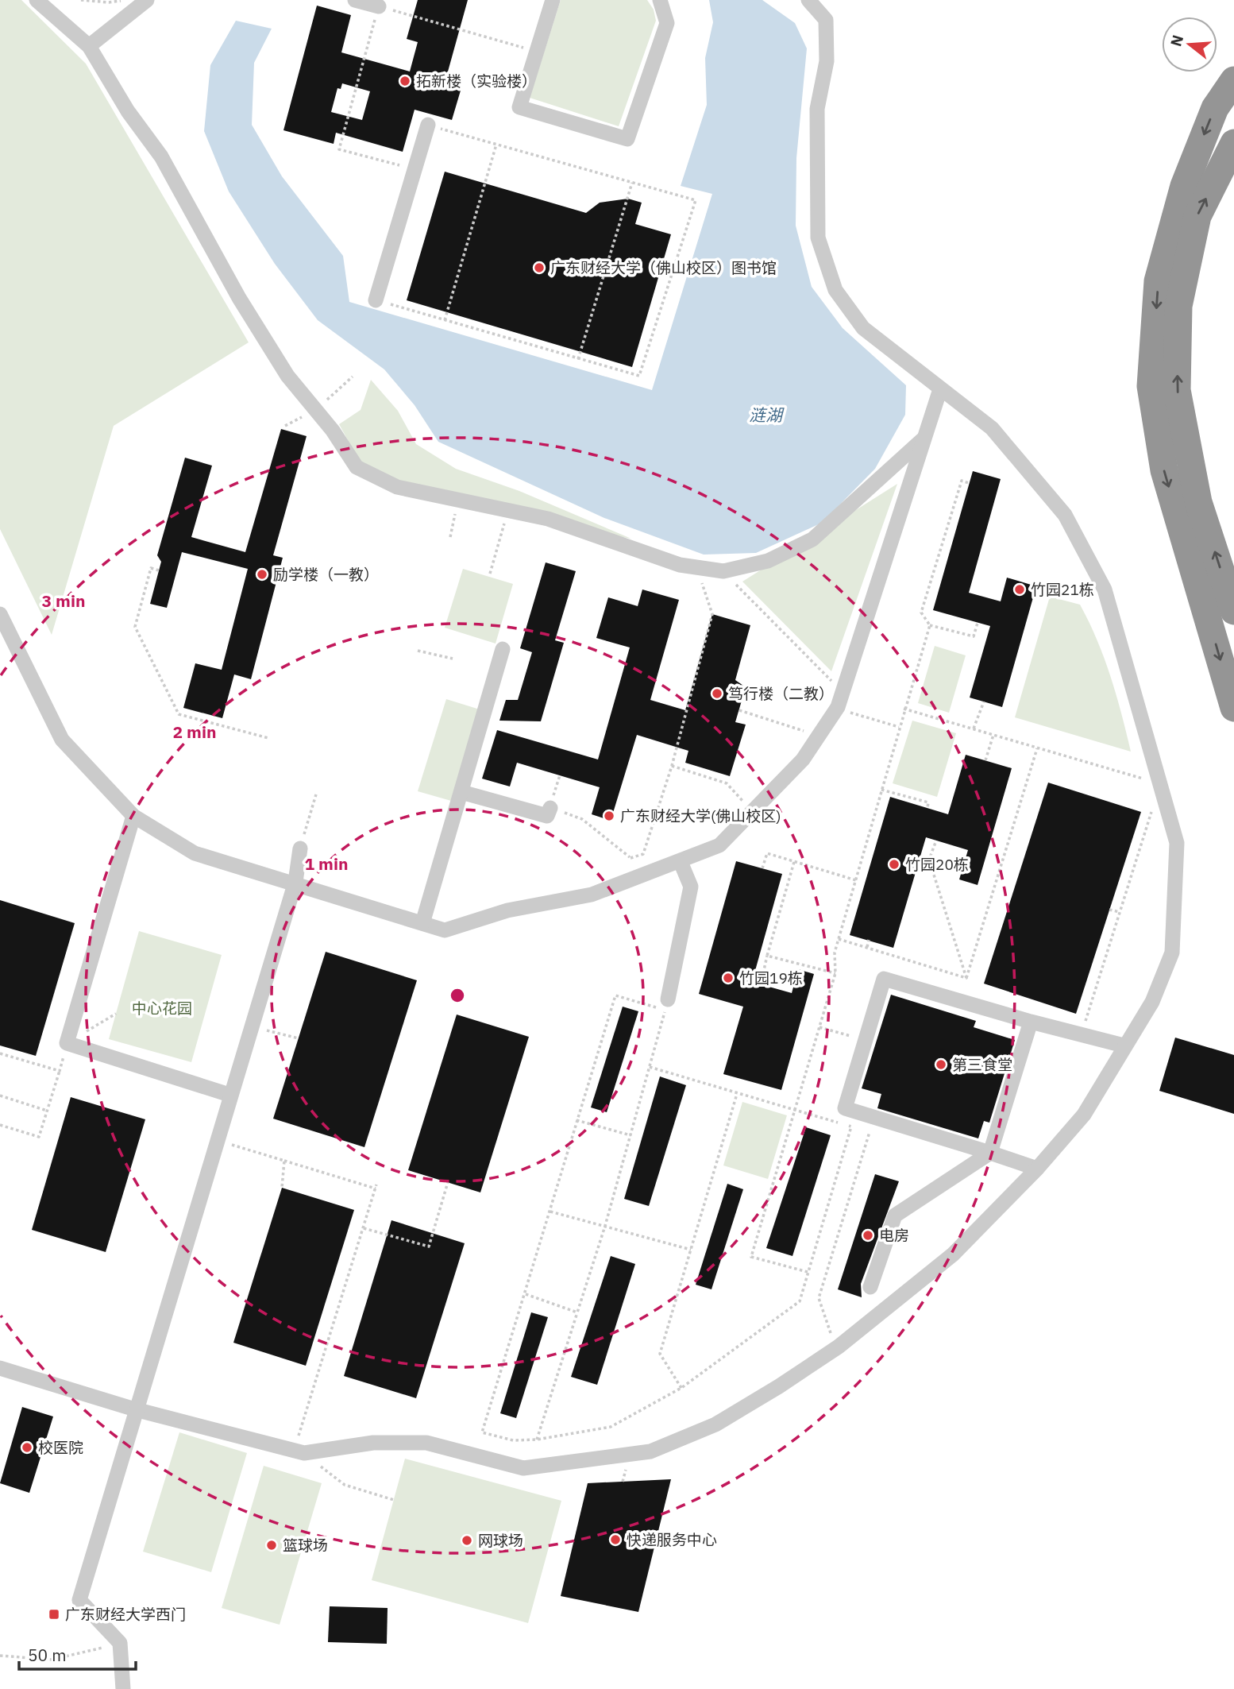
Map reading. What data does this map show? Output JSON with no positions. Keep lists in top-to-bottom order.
{
  "water": ["涟湖"],
  "parks": ["中心花园"],
  "places": {
    "other": [
      "拓新楼（实验楼）",
      "广东财经大学（佛山校区）图书馆",
      "励学楼（一教）",
      "竹园21栋",
      "笃行楼（二教）",
      "广东财经大学(佛山校区)",
      "竹园20栋",
      "竹园19栋",
      "第三食堂",
      "电房",
      "校医院",
      "快递服务中心",
      "网球场",
      "篮球场"
    ],
    "transit": ["广东财经大学西门"]
  },
  "scale_bar": "50 m",
  "north": "left",
  "rings": ["3 min", "2 min", "1 min"]
}
